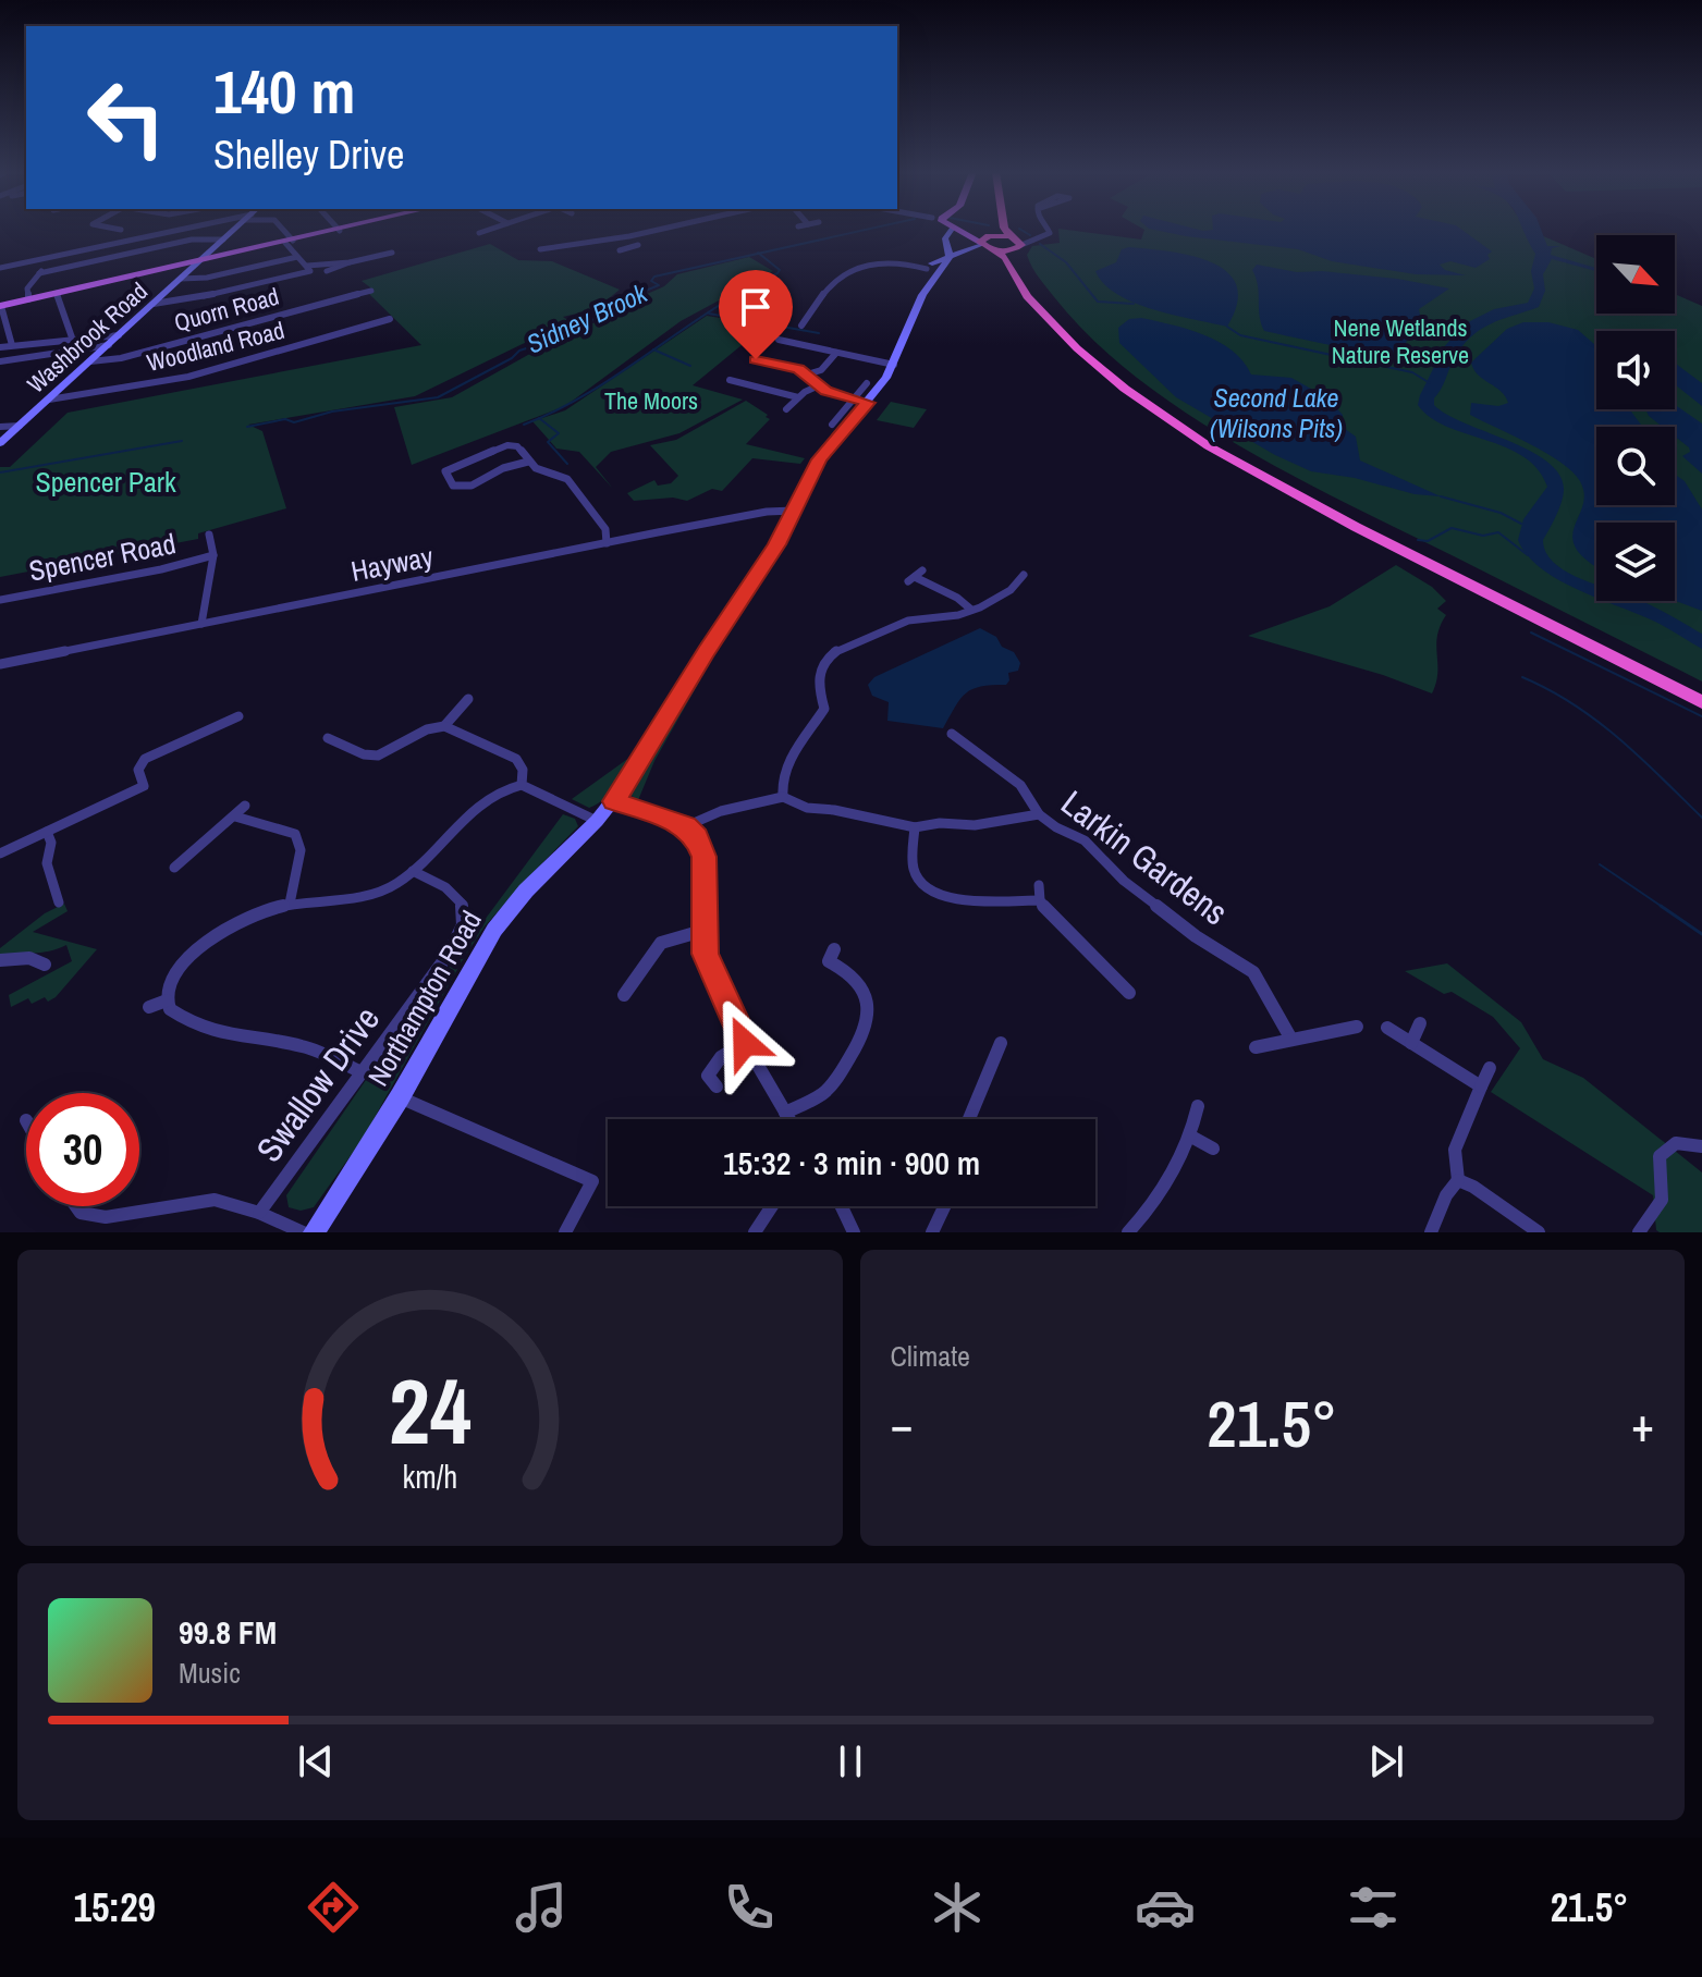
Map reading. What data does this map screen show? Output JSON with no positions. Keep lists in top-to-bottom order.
{
  "streets": {
    "main road": ["Washbrook Road", "Northampton Road"],
    "street": [
      "Quorn Road",
      "Woodland Road",
      "Spencer Road",
      "Hayway",
      "Larkin Gardens",
      "Swallow Drive"
    ]
  },
  "crossings": [
    ["Quorn Road", "Washbrook Road"],
    ["Washbrook Road", "Woodland Road"],
    ["Spencer Road", "Hayway"],
    ["Hayway", "Northampton Road"]
  ],
  "water": ["Sidney Brook", "Second Lake (Wilsons Pits)"],
  "parks": ["Nene Wetlands Nature Reserve", "The Moors", "Spencer Park"],
  "north": "bottom right",
  "page": {
    "turn": ["140 m", "Shelley Drive"],
    "limit": "30",
    "trip": "15:32 · 3 min · 900 m",
    "tile": "Climate",
    "heat": ["−", "21.5°", "+"],
    "song": ["99.8 FM", "Music"],
    "tabs": ["15:29", "21.5°"],
    "gauge": ["24", "km/h"]
  }
}
